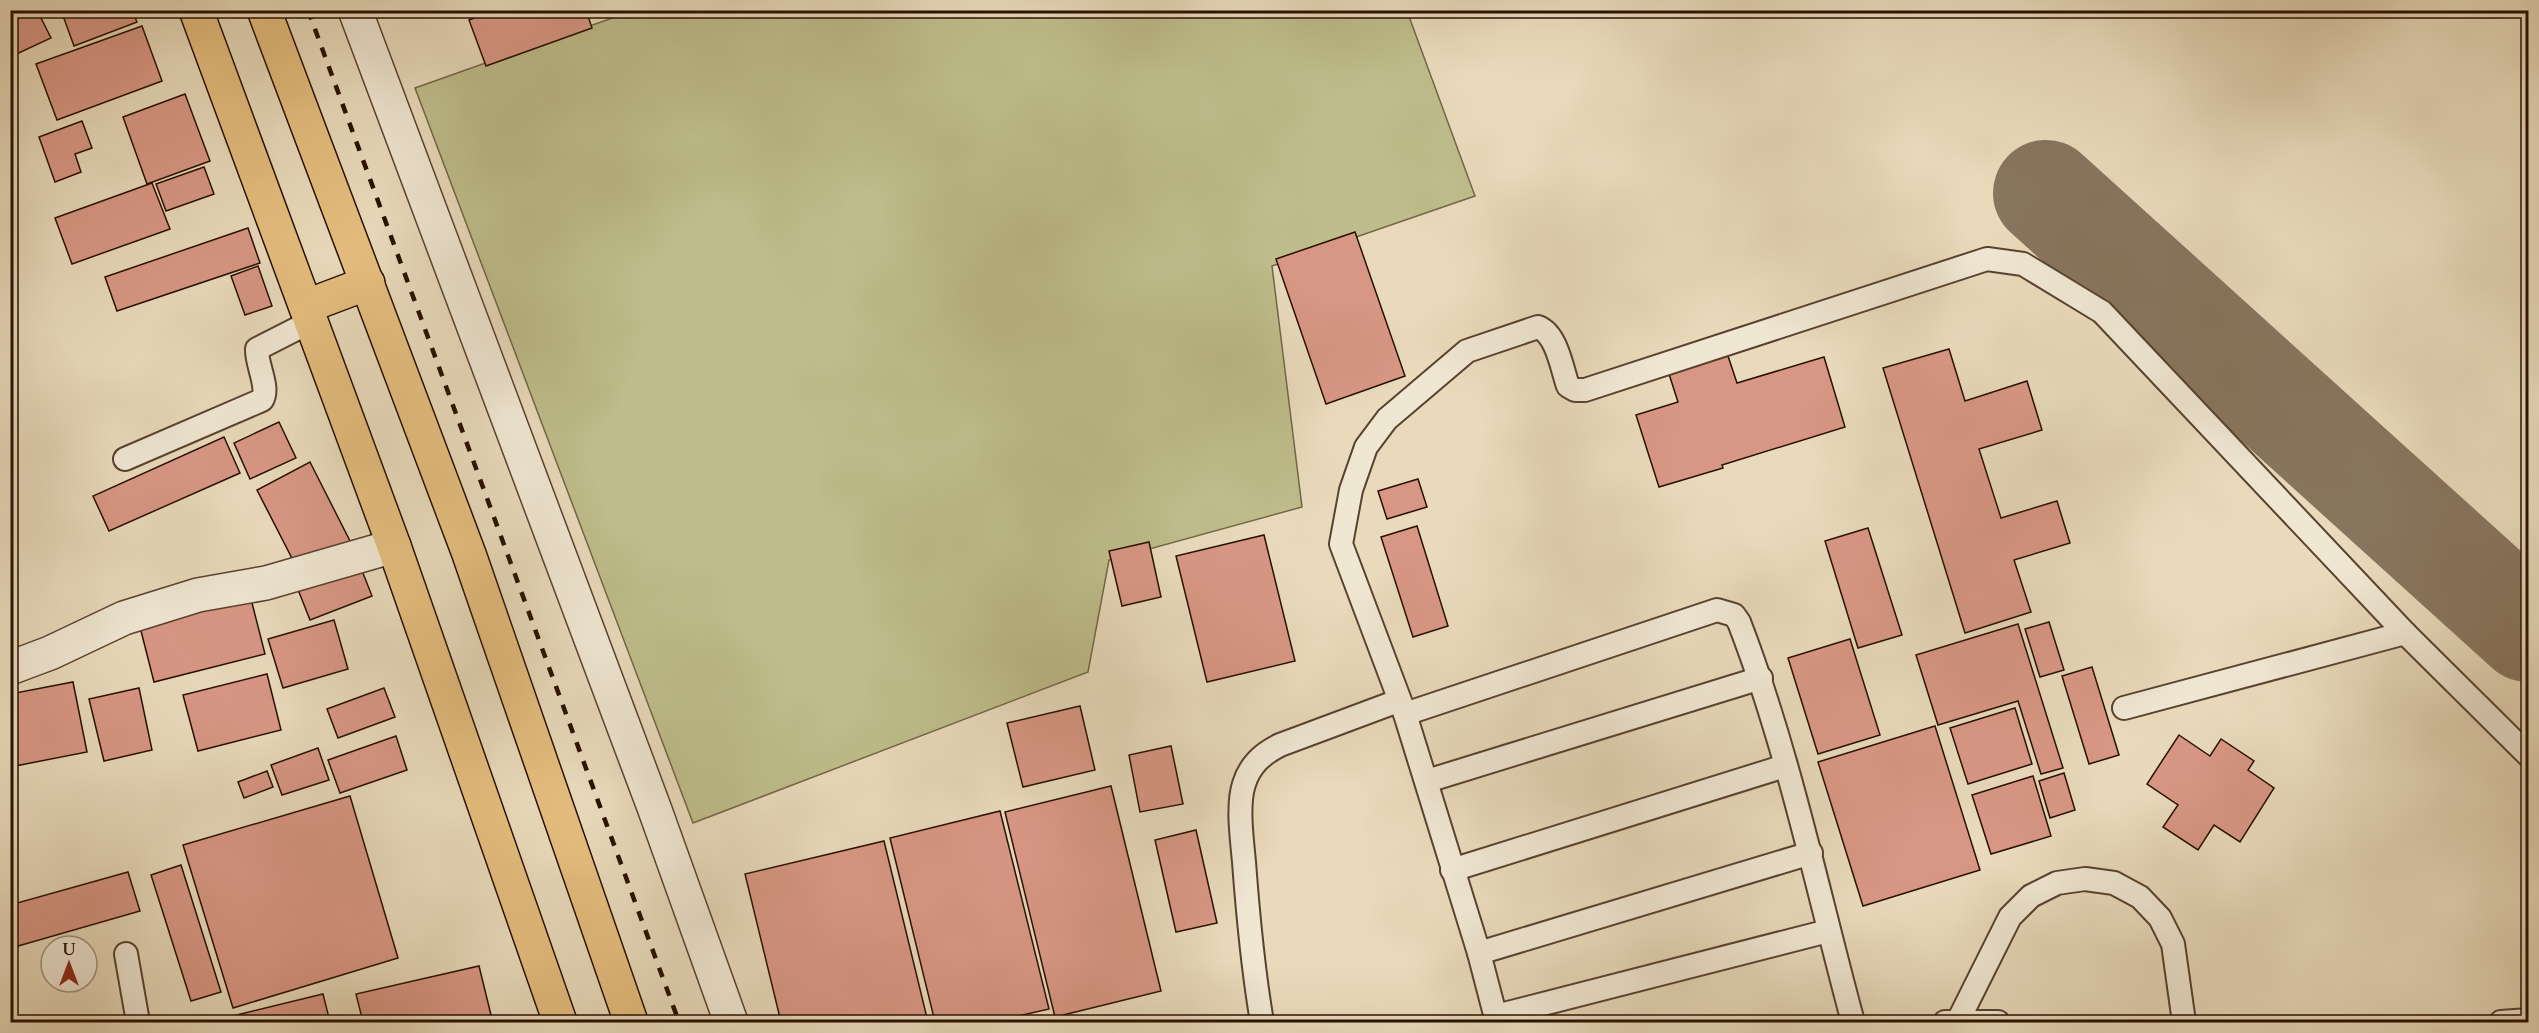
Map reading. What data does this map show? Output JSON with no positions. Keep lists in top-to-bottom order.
{
  "north": "top"
}
